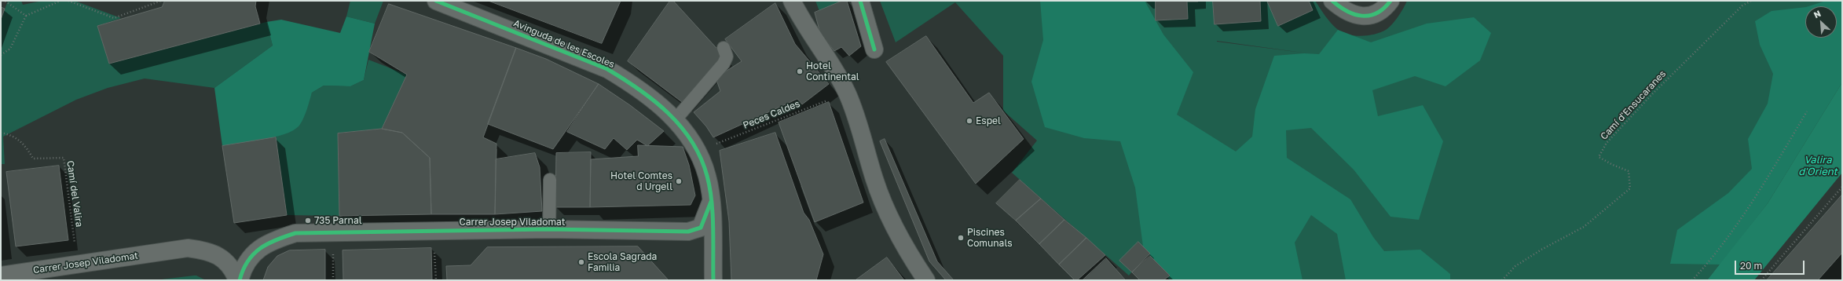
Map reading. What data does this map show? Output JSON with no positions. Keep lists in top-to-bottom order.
{
  "streets": {
    "street": ["Avinguda de les Escoles", "Carrer Josep Viladomat"],
    "path": ["Camí d'Ensucaranes", "Peces Caldes", "Camí del Valira"]
  },
  "crossings": [
    ["Avinguda de les Escoles", "Carrer Josep Viladomat"]
  ],
  "water": ["Valira d'Orient"],
  "places": [
    "Hotel Continental",
    "Espel",
    "Hotel Comtes d Urgell",
    "735 Parnal",
    "Piscines Comunals",
    "Escola Sagrada Familia"
  ],
  "scale_bar": "20 m",
  "north": "top left"
}
